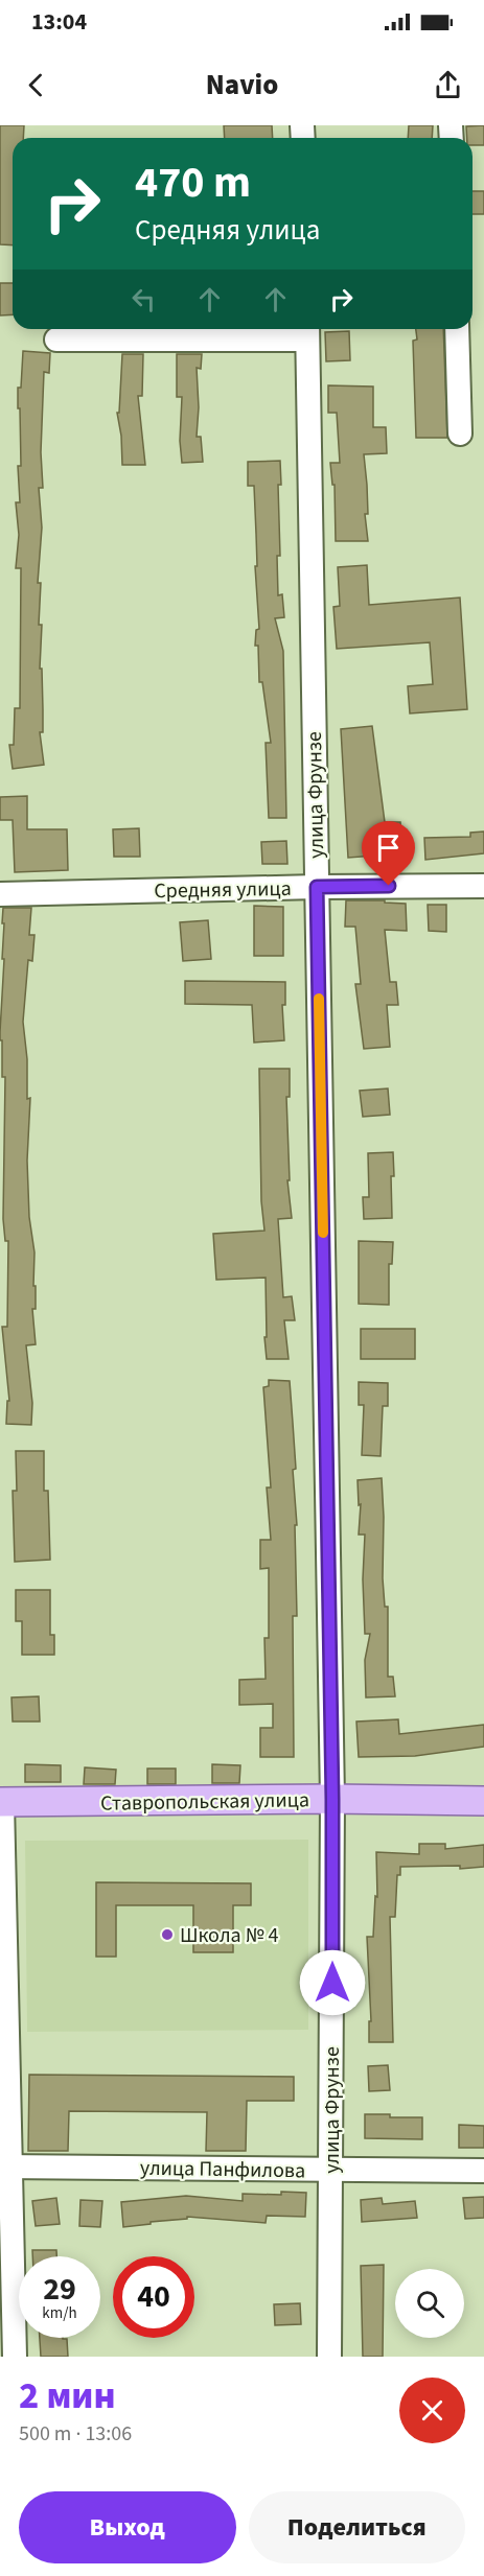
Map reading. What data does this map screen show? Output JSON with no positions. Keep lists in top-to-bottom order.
{
  "streets": {
    "main road": ["Ставропольская улица"],
    "street": ["улица Фрунзе", "Средняя улица", "улица Панфилова"]
  },
  "crossings": [
    ["улица Фрунзе", "Средняя улица"],
    ["улица Фрунзе", "Ставропольская улица"],
    ["улица Фрунзе", "улица Панфилова"]
  ],
  "places": ["Школа № 4"],
  "page": {
    "status": "13:04",
    "header": "Navio",
    "turn": ["470 m", "Средняя улица"],
    "speed": "29 km/h",
    "limit": "40",
    "heading": ["2 мин", "500 m · 13:06"],
    "buttons": ["Выход", "Поделиться"]
  }
}
